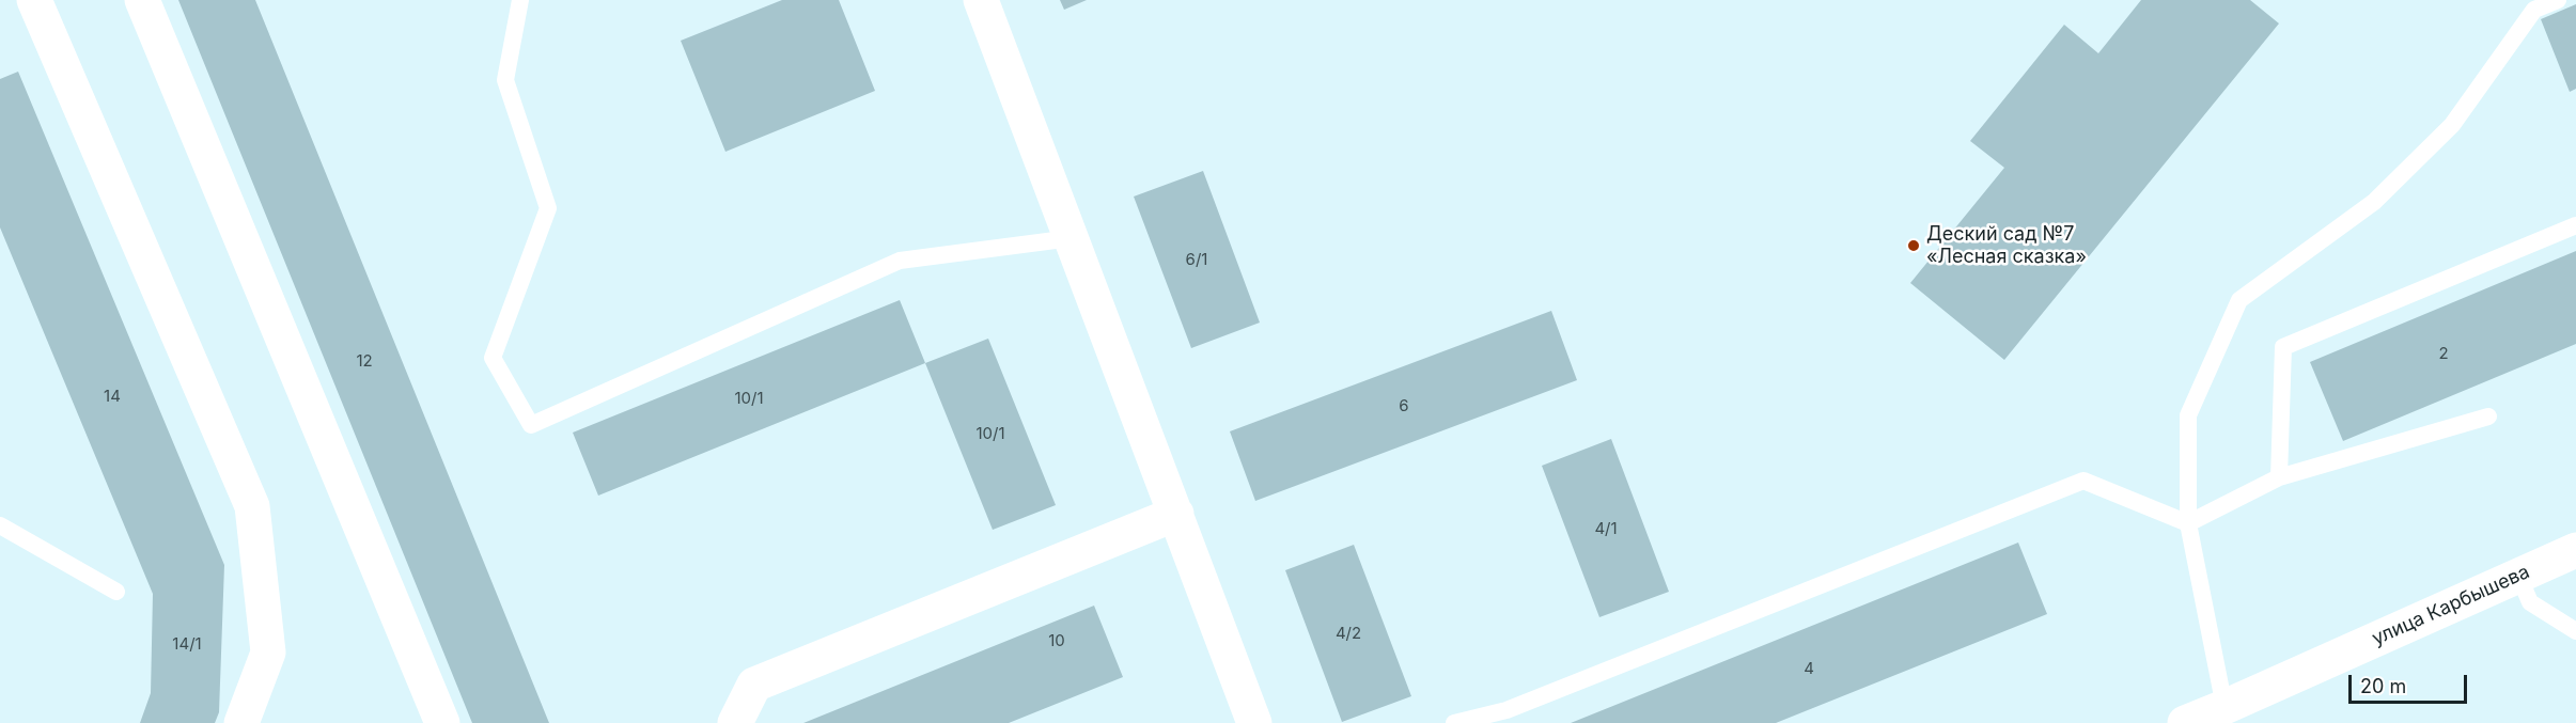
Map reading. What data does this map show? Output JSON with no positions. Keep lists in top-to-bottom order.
{
  "streets": {
    "street": ["улица Карбышева"]
  },
  "places": ["Деский сад №7 «Лесная сказка»"],
  "house_numbers": [
    "6/1",
    "2",
    "12",
    "14",
    "10/1",
    "6",
    "10/1",
    "4/1",
    "4/2",
    "10",
    "14/1",
    "4"
  ],
  "scale_bar": "20 m"
}
